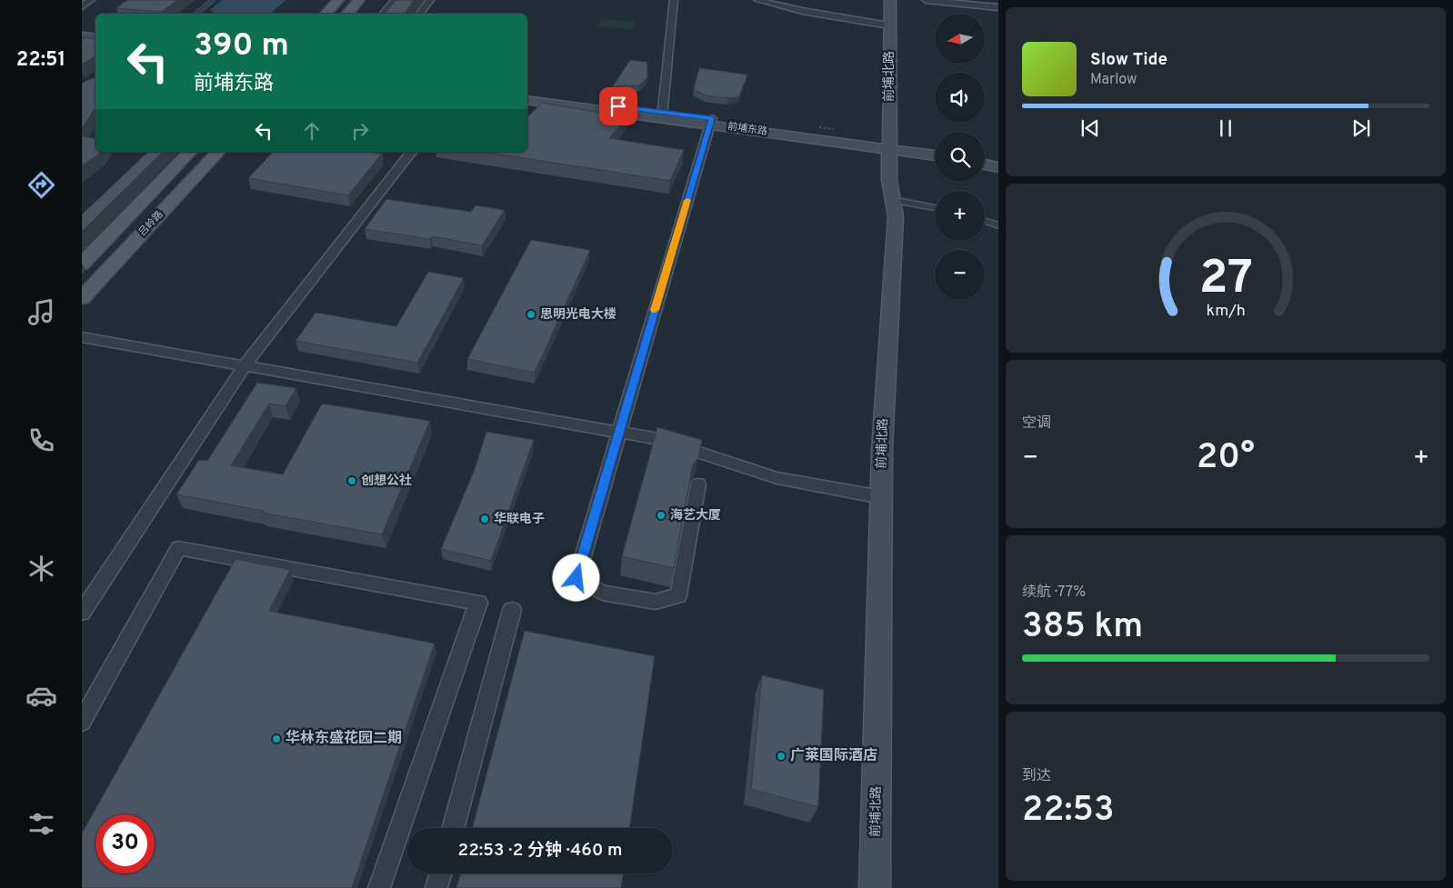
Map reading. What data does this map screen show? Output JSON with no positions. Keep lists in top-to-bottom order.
{
  "streets": {
    "main road": ["前埔北路", "前埔东路", "吕岭路"]
  },
  "crossings": [
    ["前埔北路", "前埔东路"]
  ],
  "places": [
    "思明光电大楼",
    "创想公社",
    "海艺大厦",
    "华联电子",
    "华林东盛花园二期",
    "广莱国际酒店"
  ],
  "north": "left",
  "page": {
    "tabs": "22:51",
    "map_buttons": ["+", "−"],
    "turn": ["390 m", "前埔东路"],
    "song": ["Slow Tide", "Marlow"],
    "tile": [
      "空调",
      ["续航 · 77%", "385 km"],
      ["到达", "22:53"]
    ],
    "heat": ["−", "20°", "+"],
    "limit": "30",
    "trip": "22:53 · 2 分钟 · 460 m",
    "gauge": ["27", "km/h"]
  }
}
